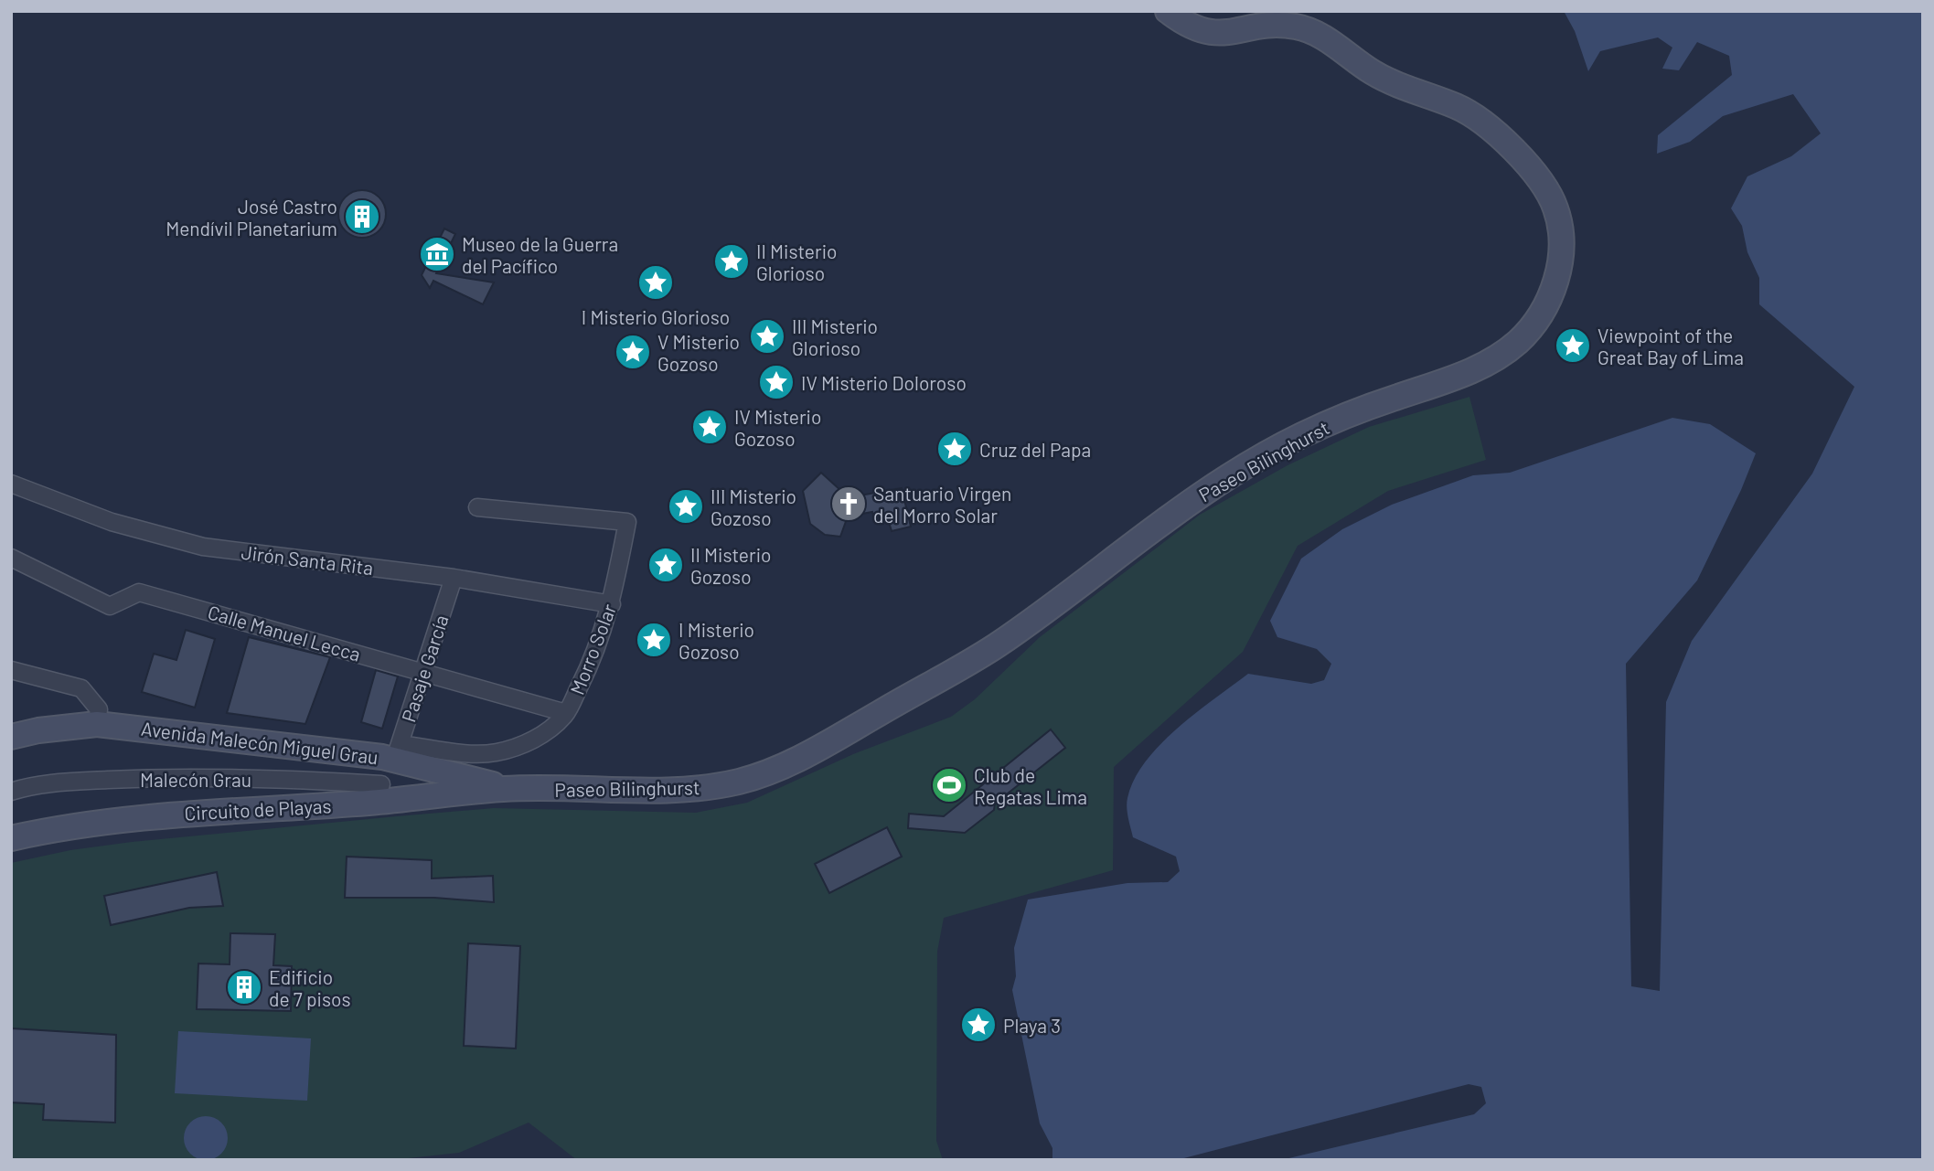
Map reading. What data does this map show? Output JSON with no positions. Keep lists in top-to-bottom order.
{
  "streets": {
    "main road": ["Paseo Bilinghurst", "Avenida Malecón Miguel Grau", "Circuito de Playas"],
    "street": [
      "Jirón Santa Rita",
      "Calle Manuel Lecca",
      "Morro Solar",
      "Pasaje García",
      "Malecón Grau"
    ]
  },
  "crossings": [
    ["Paseo Bilinghurst", "Avenida Malecón Miguel Grau"],
    ["Paseo Bilinghurst", "Circuito de Playas"],
    ["Jirón Santa Rita", "Morro Solar"],
    ["Jirón Santa Rita", "Pasaje García"],
    ["Calle Manuel Lecca", "Morro Solar"],
    ["Calle Manuel Lecca", "Pasaje García"],
    ["Morro Solar", "Pasaje García"],
    ["Morro Solar", "Avenida Malecón Miguel Grau"],
    ["Pasaje García", "Avenida Malecón Miguel Grau"],
    ["Avenida Malecón Miguel Grau", "Circuito de Playas"],
    ["Malecón Grau", "Circuito de Playas"]
  ],
  "places": {
    "building": ["José Castro Mendívil Planetarium", "Edificio de 7 pisos"],
    "museum": ["Museo de la Guerra del Pacífico"],
    "place": [
      "II Misterio Glorioso",
      "I Misterio Glorioso",
      "III Misterio Glorioso",
      "Viewpoint of the Great Bay of Lima",
      "V Misterio Gozoso",
      "IV Misterio Doloroso",
      "IV Misterio Gozoso",
      "Cruz del Papa",
      "III Misterio Gozoso",
      "II Misterio Gozoso",
      "I Misterio Gozoso",
      "Playa 3"
    ],
    "church": ["Santuario Virgen del Morro Solar"],
    "sports": ["Club de Regatas Lima"]
  }
}
